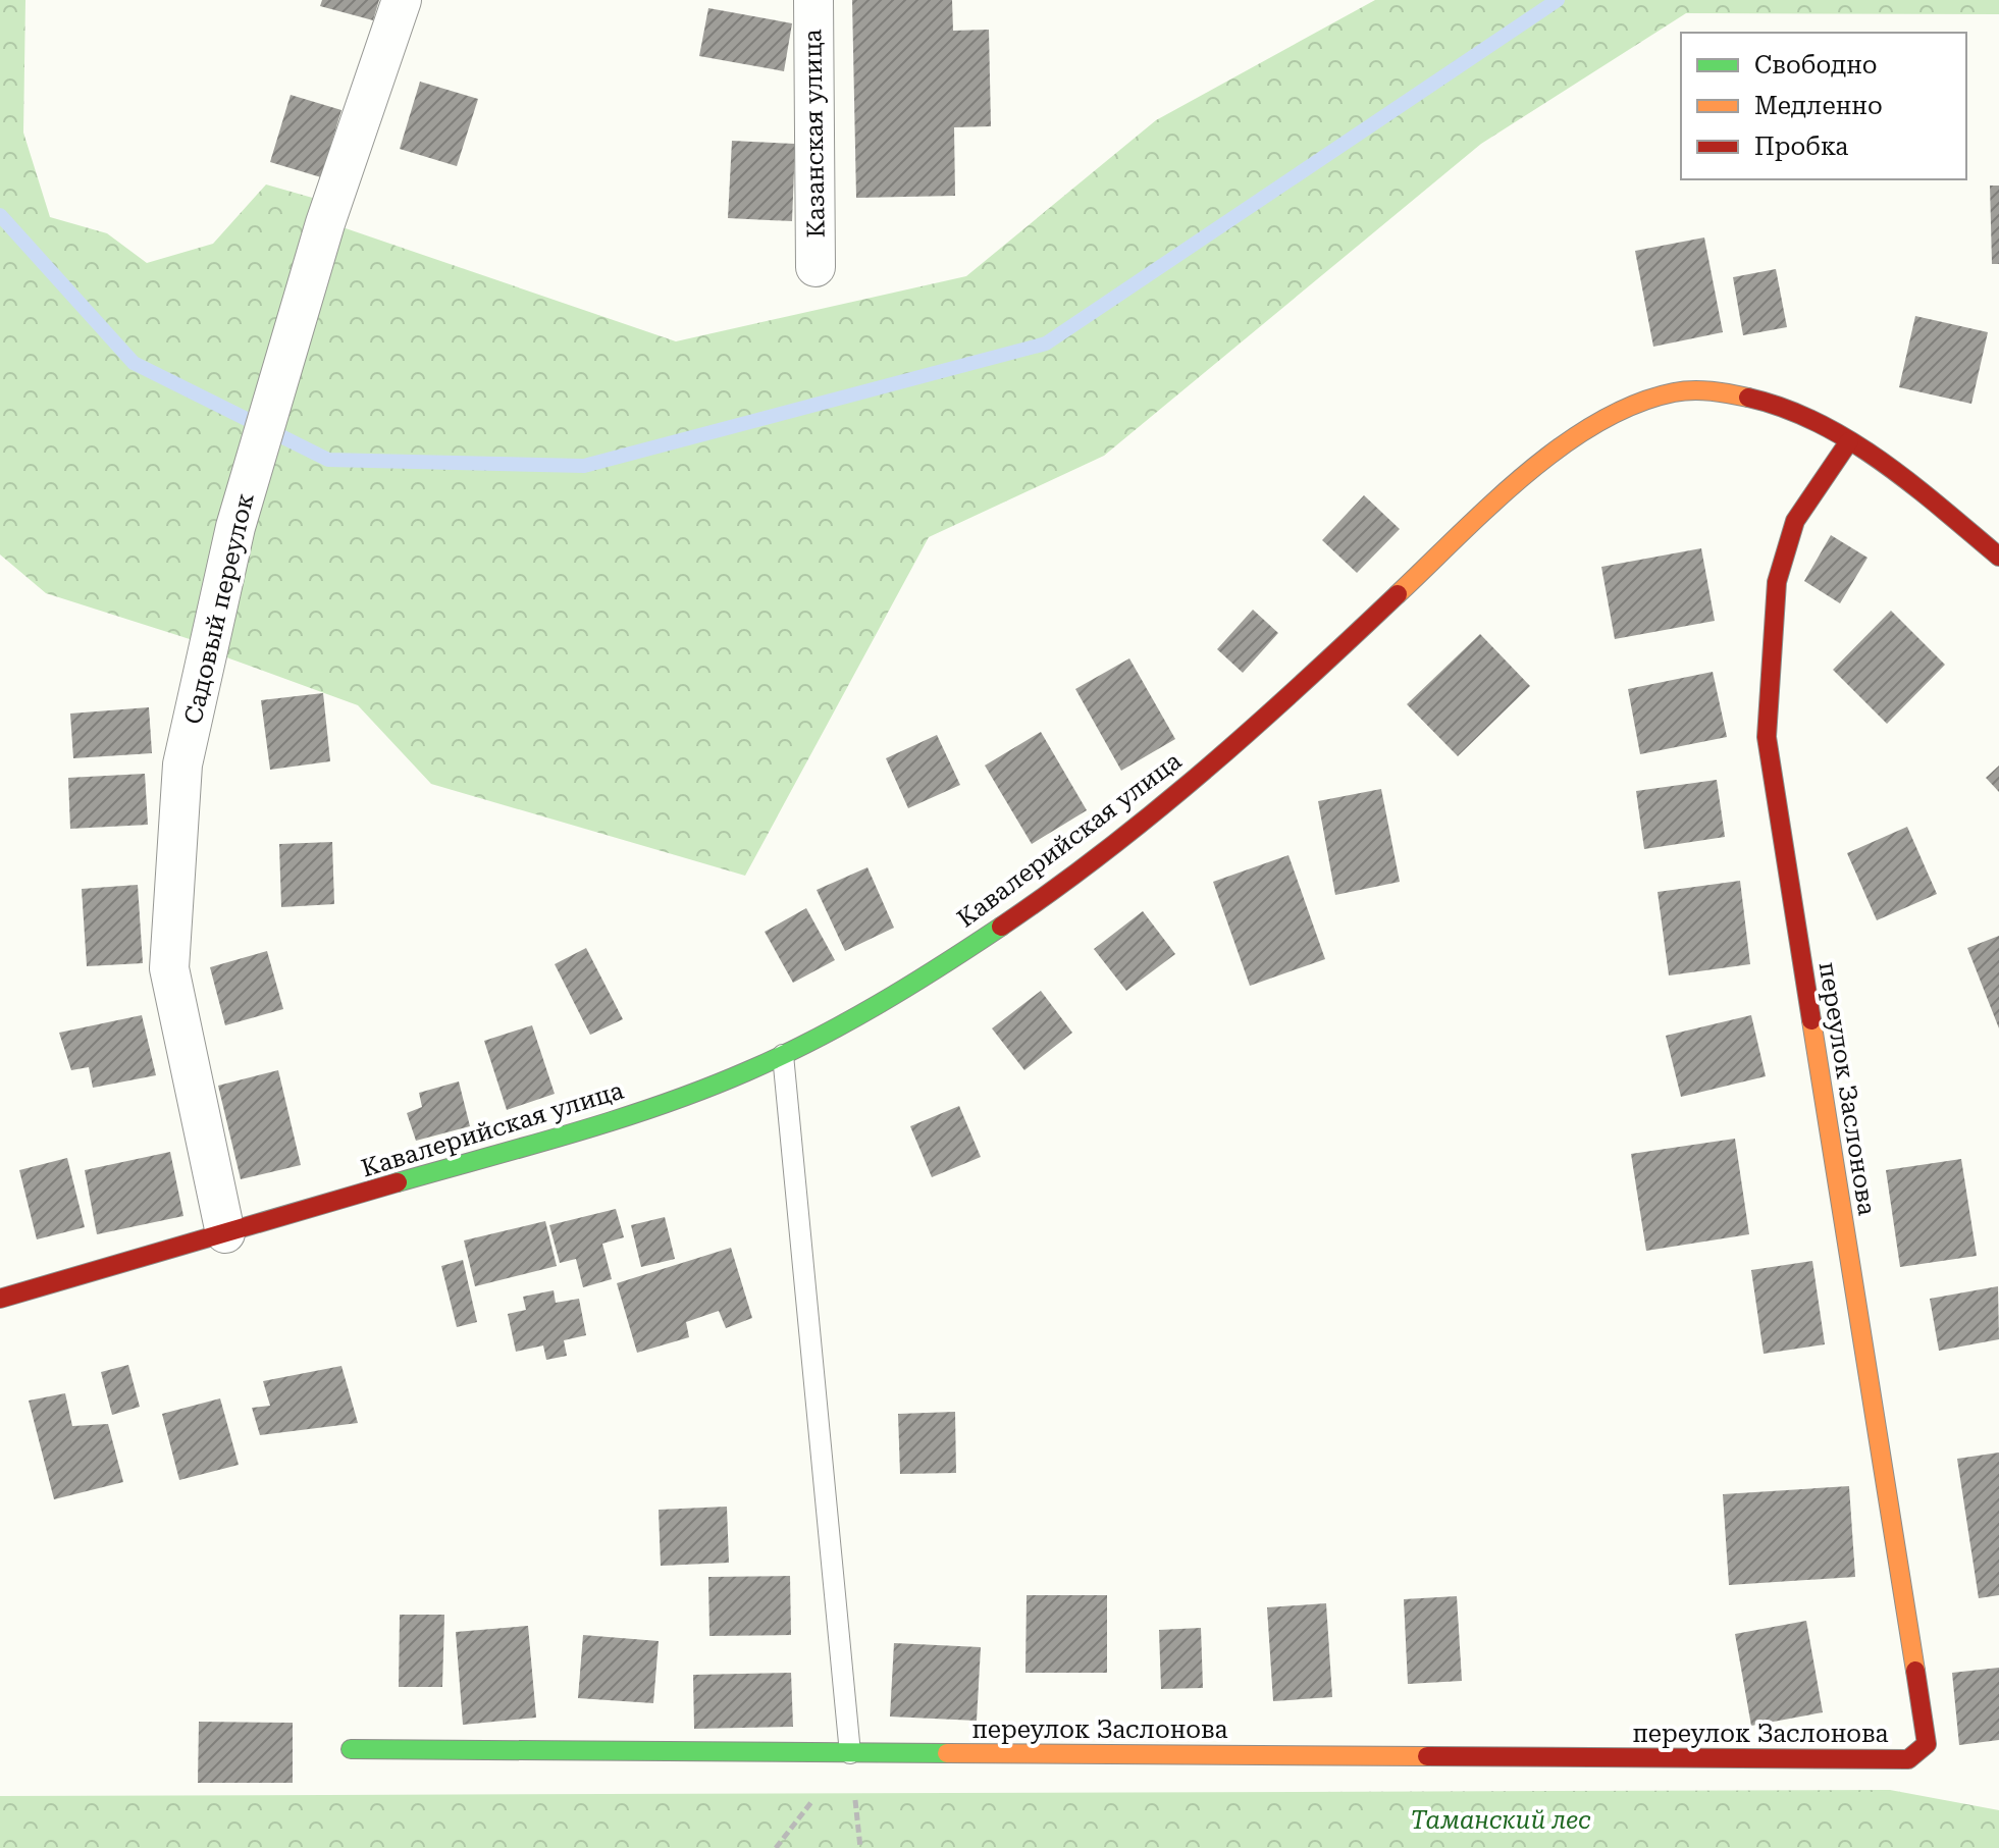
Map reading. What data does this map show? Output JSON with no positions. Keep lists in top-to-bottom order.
{
  "streets": {
    "street": [
      "Казанская улица",
      "Садовый переулок",
      "Кавалерийская улица",
      "переулок Заслонова"
    ]
  },
  "crossings": [
    ["Садовый переулок", "Кавалерийская улица"],
    ["Кавалерийская улица", "переулок Заслонова"]
  ],
  "parks": ["Таманский лес"],
  "legend": ["Свободно", "Медленно", "Пробка"]
}
